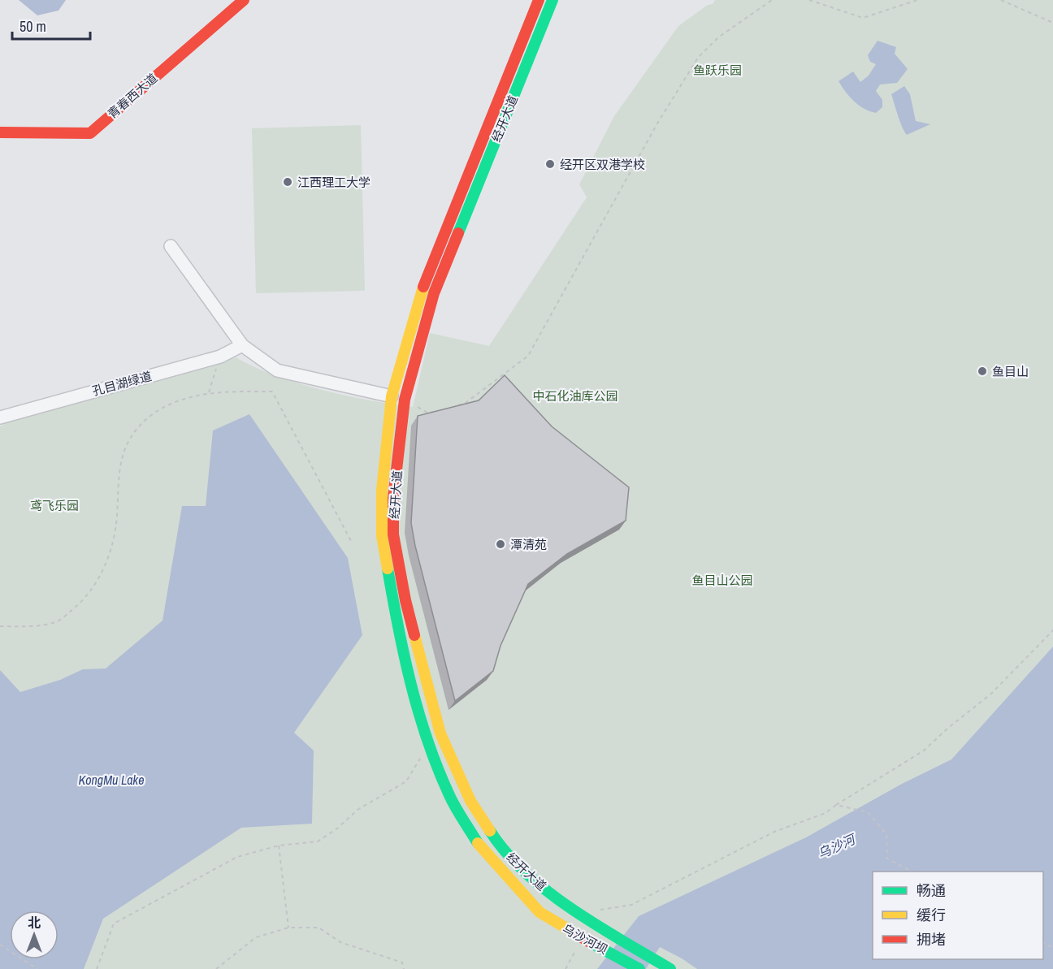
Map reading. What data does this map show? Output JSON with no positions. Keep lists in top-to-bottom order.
{
  "streets": {
    "main road": ["青春西大道", "经开大道", "乌沙河坝"],
    "street": ["孔目湖绿道"]
  },
  "crossings": [
    ["经开大道", "乌沙河坝"]
  ],
  "water": ["KongMu Lake", "乌沙河"],
  "parks": [
    "鱼跃乐园",
    "中石化油库公园",
    "鸢飞乐园",
    "鱼目山公园"
  ],
  "places": [
    "经开区双港学校",
    "江西理工大学",
    "鱼目山",
    "潭清苑"
  ],
  "legend": ["畅通", "缓行", "拥堵"],
  "scale_bar": "50 m",
  "north": "top"
}
